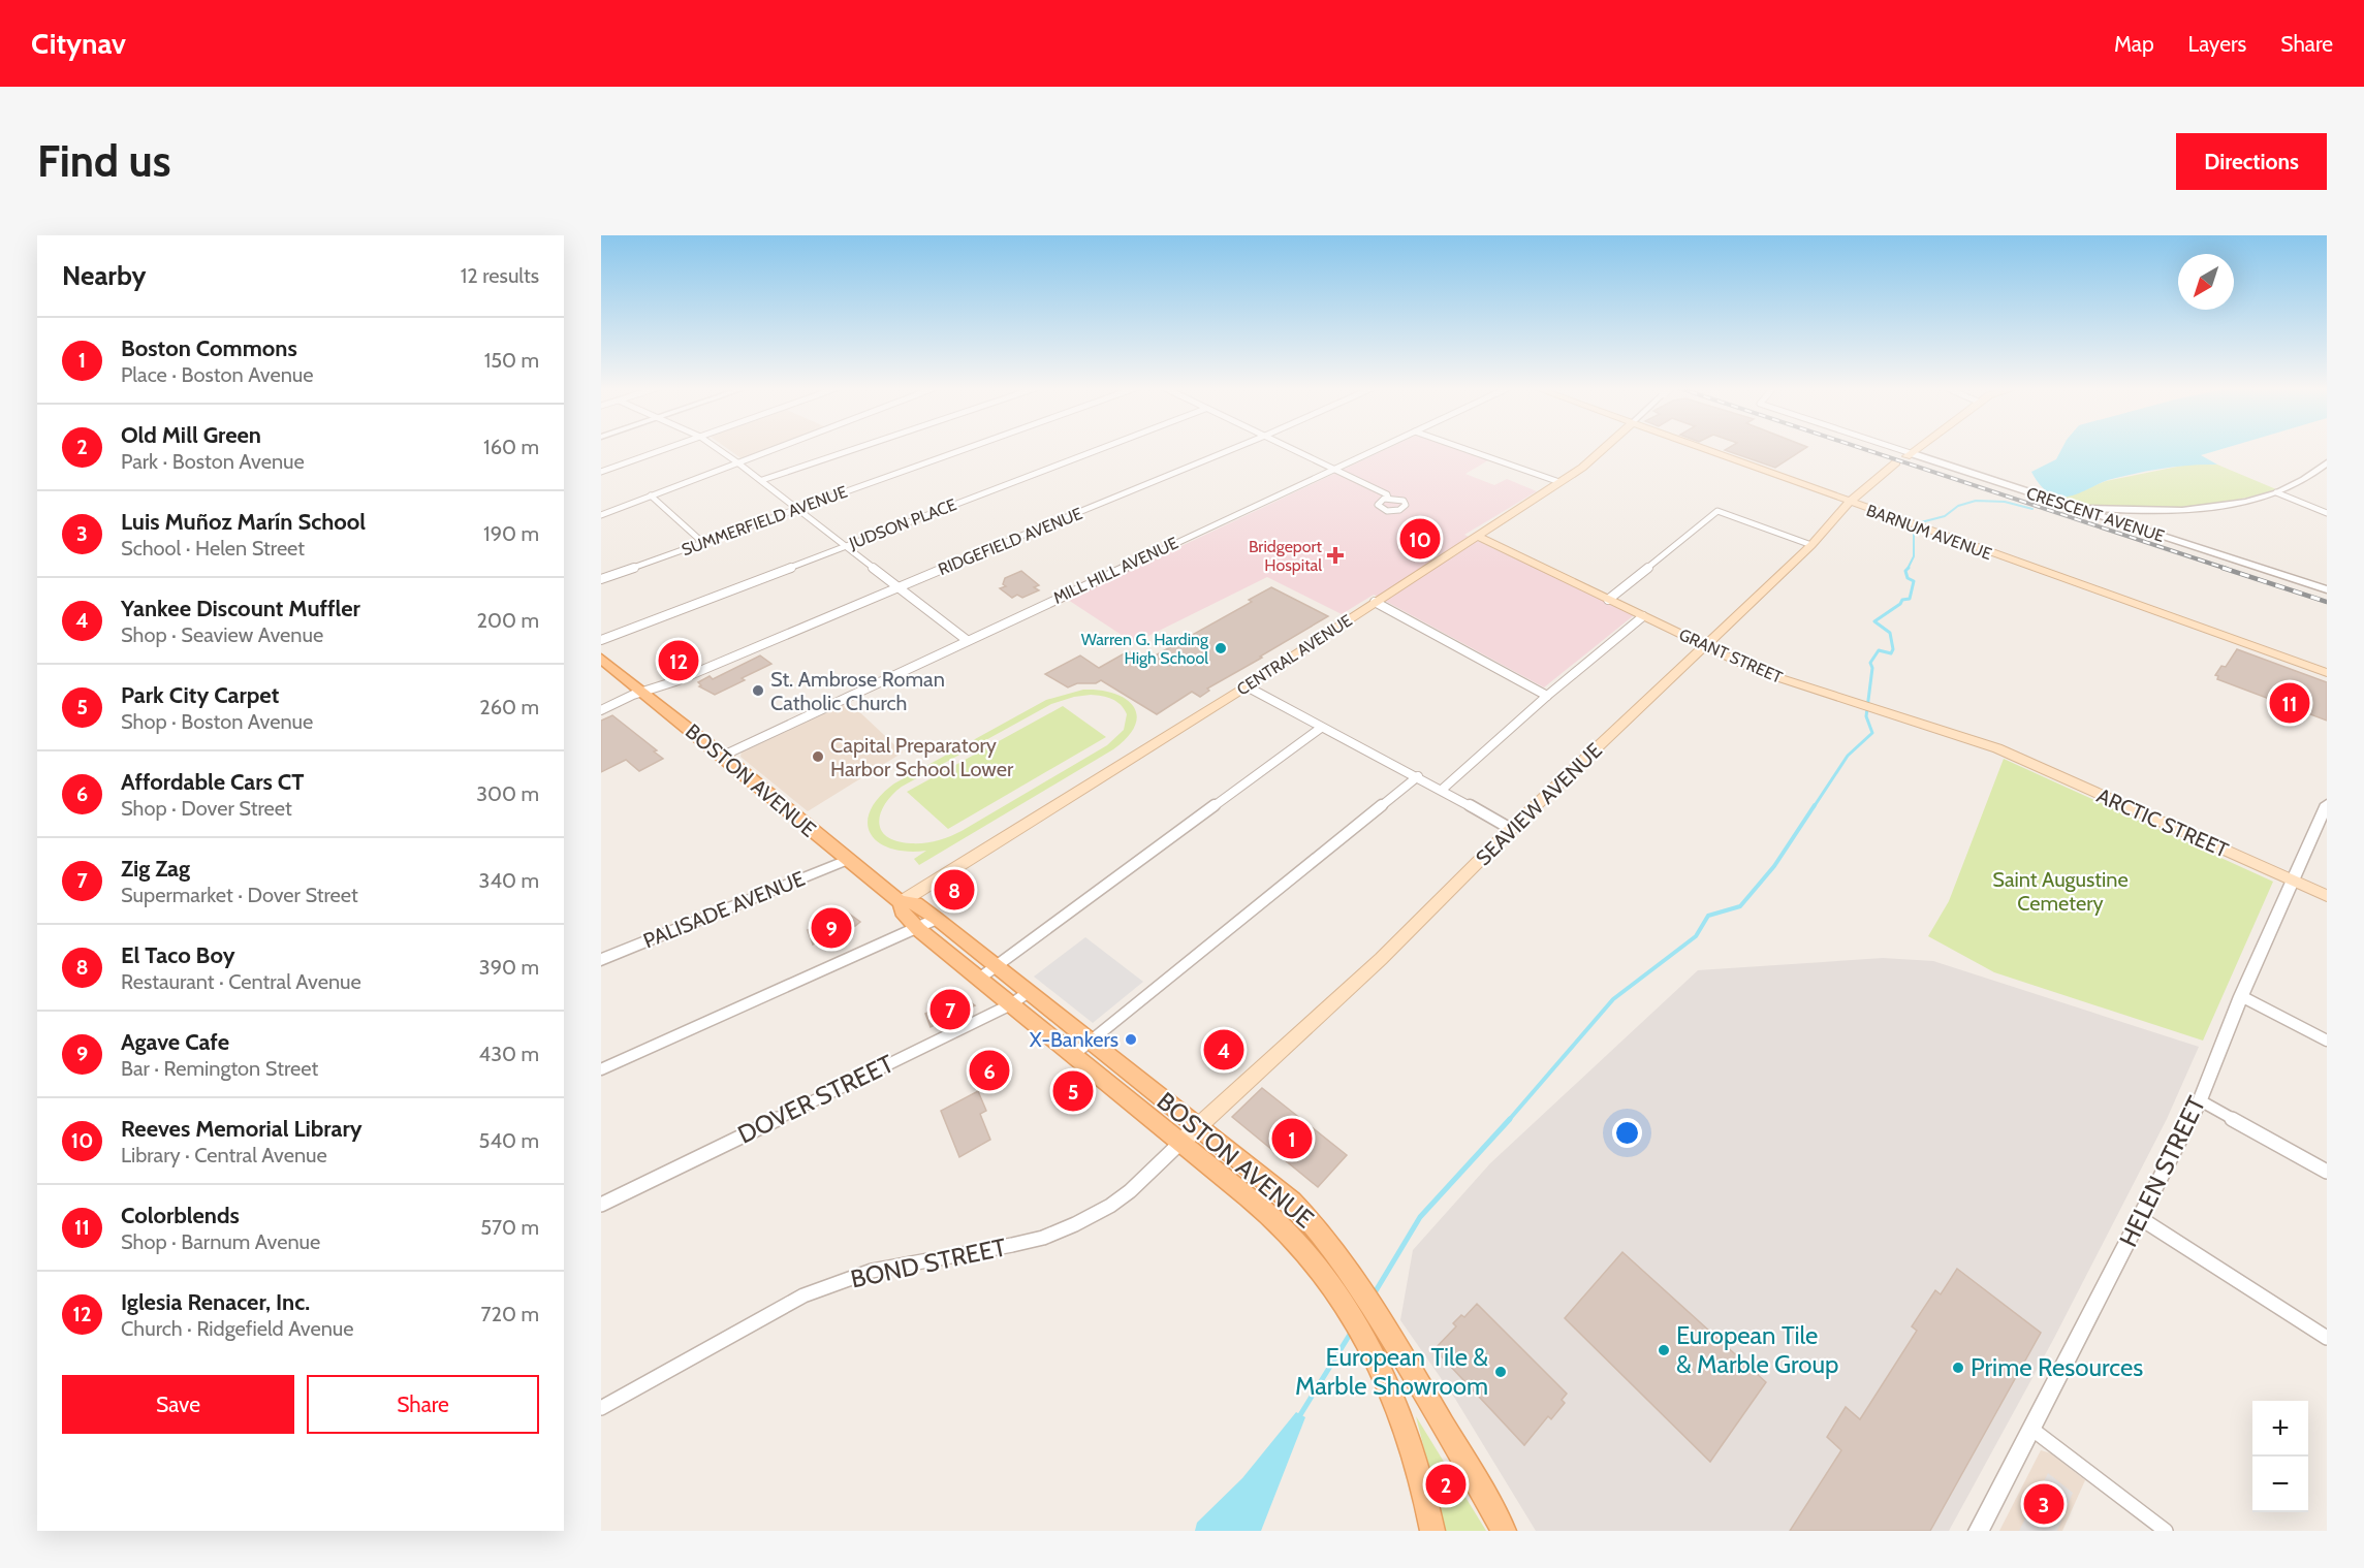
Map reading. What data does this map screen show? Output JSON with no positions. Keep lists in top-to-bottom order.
{
  "streets": {
    "main road": [
      "BARNUM AVENUE",
      "CENTRAL AVENUE",
      "GRANT STREET",
      "BOSTON AVENUE",
      "SEAVIEW AVENUE",
      "ARCTIC STREET"
    ],
    "street": [
      "CRESCENT AVENUE",
      "SUMMERFIELD AVENUE",
      "JUDSON PLACE",
      "RIDGEFIELD AVENUE",
      "MILL HILL AVENUE",
      "PALISADE AVENUE",
      "DOVER STREET",
      "HELEN STREET",
      "BOND STREET"
    ]
  },
  "crossings": [
    ["BARNUM AVENUE", "SEAVIEW AVENUE"],
    ["RIDGEFIELD AVENUE", "BOSTON AVENUE"],
    ["MILL HILL AVENUE", "BOSTON AVENUE"],
    ["CENTRAL AVENUE", "GRANT STREET"],
    ["CENTRAL AVENUE", "BOSTON AVENUE"],
    ["GRANT STREET", "SEAVIEW AVENUE"],
    ["GRANT STREET", "ARCTIC STREET"],
    ["BOSTON AVENUE", "SEAVIEW AVENUE"],
    ["BOSTON AVENUE", "PALISADE AVENUE"],
    ["BOSTON AVENUE", "DOVER STREET"],
    ["BOSTON AVENUE", "BOND STREET"],
    ["SEAVIEW AVENUE", "BOND STREET"],
    ["ARCTIC STREET", "HELEN STREET"]
  ],
  "parks": ["Saint Augustine Cemetery"],
  "places": {
    "health": ["Bridgeport Hospital"],
    "other": [
      "Warren G. Harding High School",
      "St. Ambrose Roman Catholic Church",
      "Capital Preparatory Harbor School Lower",
      "X-Bankers",
      "European Tile & Marble Group",
      "Prime Resources",
      "European Tile & Marble Showroom"
    ]
  },
  "north": "bottom left",
  "page": {
    "header": "Citynav",
    "nav": ["Map", "Layers", "Share"],
    "buttons": [
      "Directions",
      ["Save", "Share"]
    ],
    "title": "Find us",
    "heading": ["Nearby", "12 results"],
    "list": [
      {
        "mark": "1",
        "name": "Boston Commons",
        "note": "Place · Boston Avenue",
        "value": "150 m"
      },
      {
        "mark": "2",
        "name": "Old Mill Green",
        "note": "Park · Boston Avenue",
        "value": "160 m"
      },
      {
        "mark": "3",
        "name": "Luis Muñoz Marín School",
        "note": "School · Helen Street",
        "value": "190 m"
      },
      {
        "mark": "4",
        "name": "Yankee Discount Muffler",
        "note": "Shop · Seaview Avenue",
        "value": "200 m"
      },
      {
        "mark": "5",
        "name": "Park City Carpet",
        "note": "Shop · Boston Avenue",
        "value": "260 m"
      },
      {
        "mark": "6",
        "name": "Affordable Cars CT",
        "note": "Shop · Dover Street",
        "value": "300 m"
      },
      {
        "mark": "7",
        "name": "Zig Zag",
        "note": "Supermarket · Dover Street",
        "value": "340 m"
      },
      {
        "mark": "8",
        "name": "El Taco Boy",
        "note": "Restaurant · Central Avenue",
        "value": "390 m"
      },
      {
        "mark": "9",
        "name": "Agave Cafe",
        "note": "Bar · Remington Street",
        "value": "430 m"
      },
      {
        "mark": "10",
        "name": "Reeves Memorial Library",
        "note": "Library · Central Avenue",
        "value": "540 m"
      },
      {
        "mark": "11",
        "name": "Colorblends",
        "note": "Shop · Barnum Avenue",
        "value": "570 m"
      },
      {
        "mark": "12",
        "name": "Iglesia Renacer, Inc.",
        "note": "Church · Ridgefield Avenue",
        "value": "720 m"
      }
    ],
    "pins": [
      "10",
      "12",
      "11",
      "8",
      "9",
      "7",
      "4",
      "6",
      "5",
      "1",
      "2",
      "3"
    ],
    "map_buttons": ["+", "−"]
  }
}
